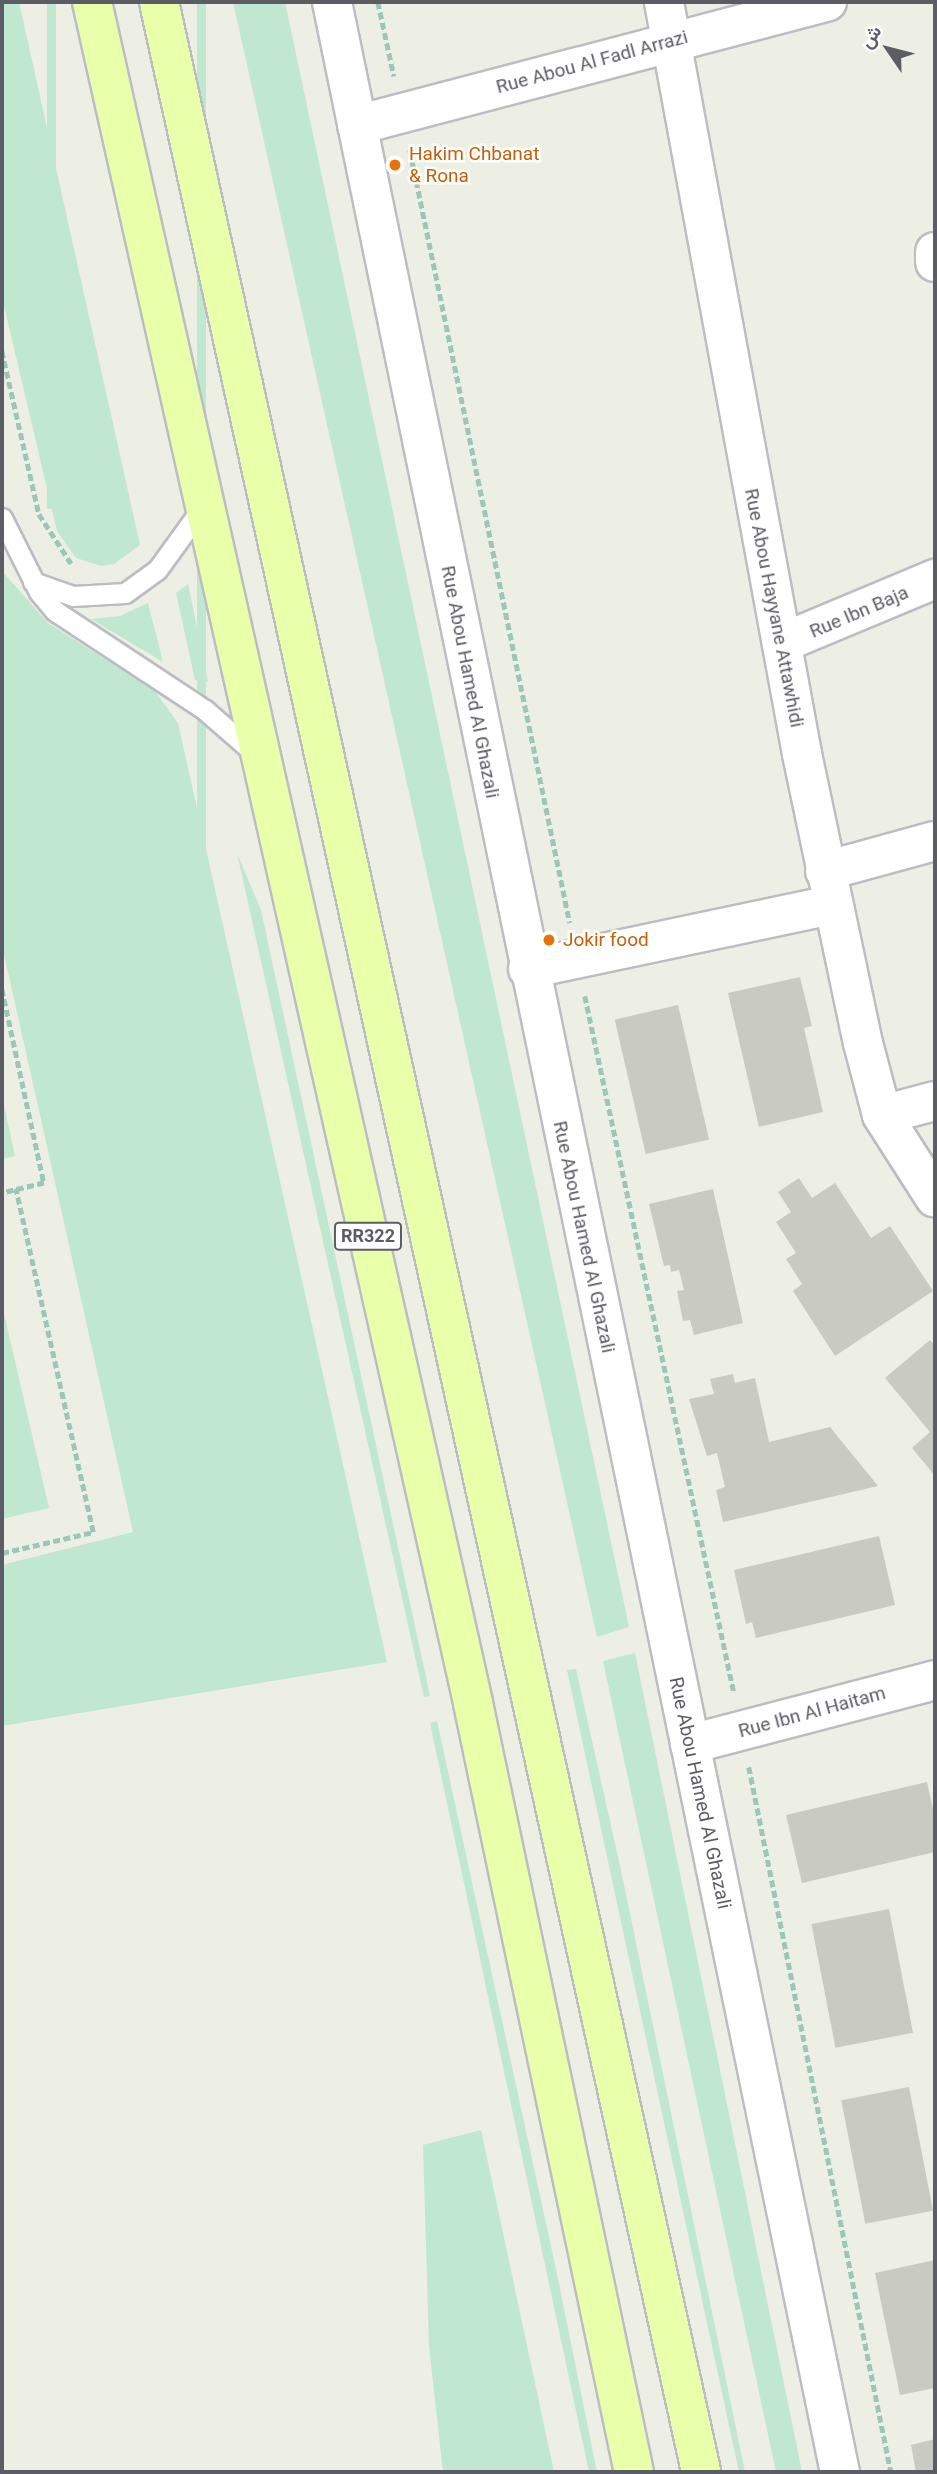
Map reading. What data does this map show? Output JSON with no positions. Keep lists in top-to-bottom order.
{
  "streets": {
    "main road": ["RR322"],
    "street": [
      "Rue Abou Al Fadl Arrazi",
      "Rue Abou Hayyane Attawhidi",
      "Rue Ibn Baja",
      "Rue Abou Hamed Al Ghazali",
      "Rue Ibn Al Haitam"
    ]
  },
  "crossings": [
    ["Rue Abou Al Fadl Arrazi", "Rue Abou Hayyane Attawhidi"],
    ["Rue Abou Al Fadl Arrazi", "Rue Abou Hamed Al Ghazali"],
    ["Rue Abou Hayyane Attawhidi", "Rue Ibn Baja"],
    ["Rue Abou Hamed Al Ghazali", "Rue Ibn Al Haitam"]
  ],
  "places": ["Hakim Chbanat & Rona", "Jokir food"],
  "north": "top left"
}
